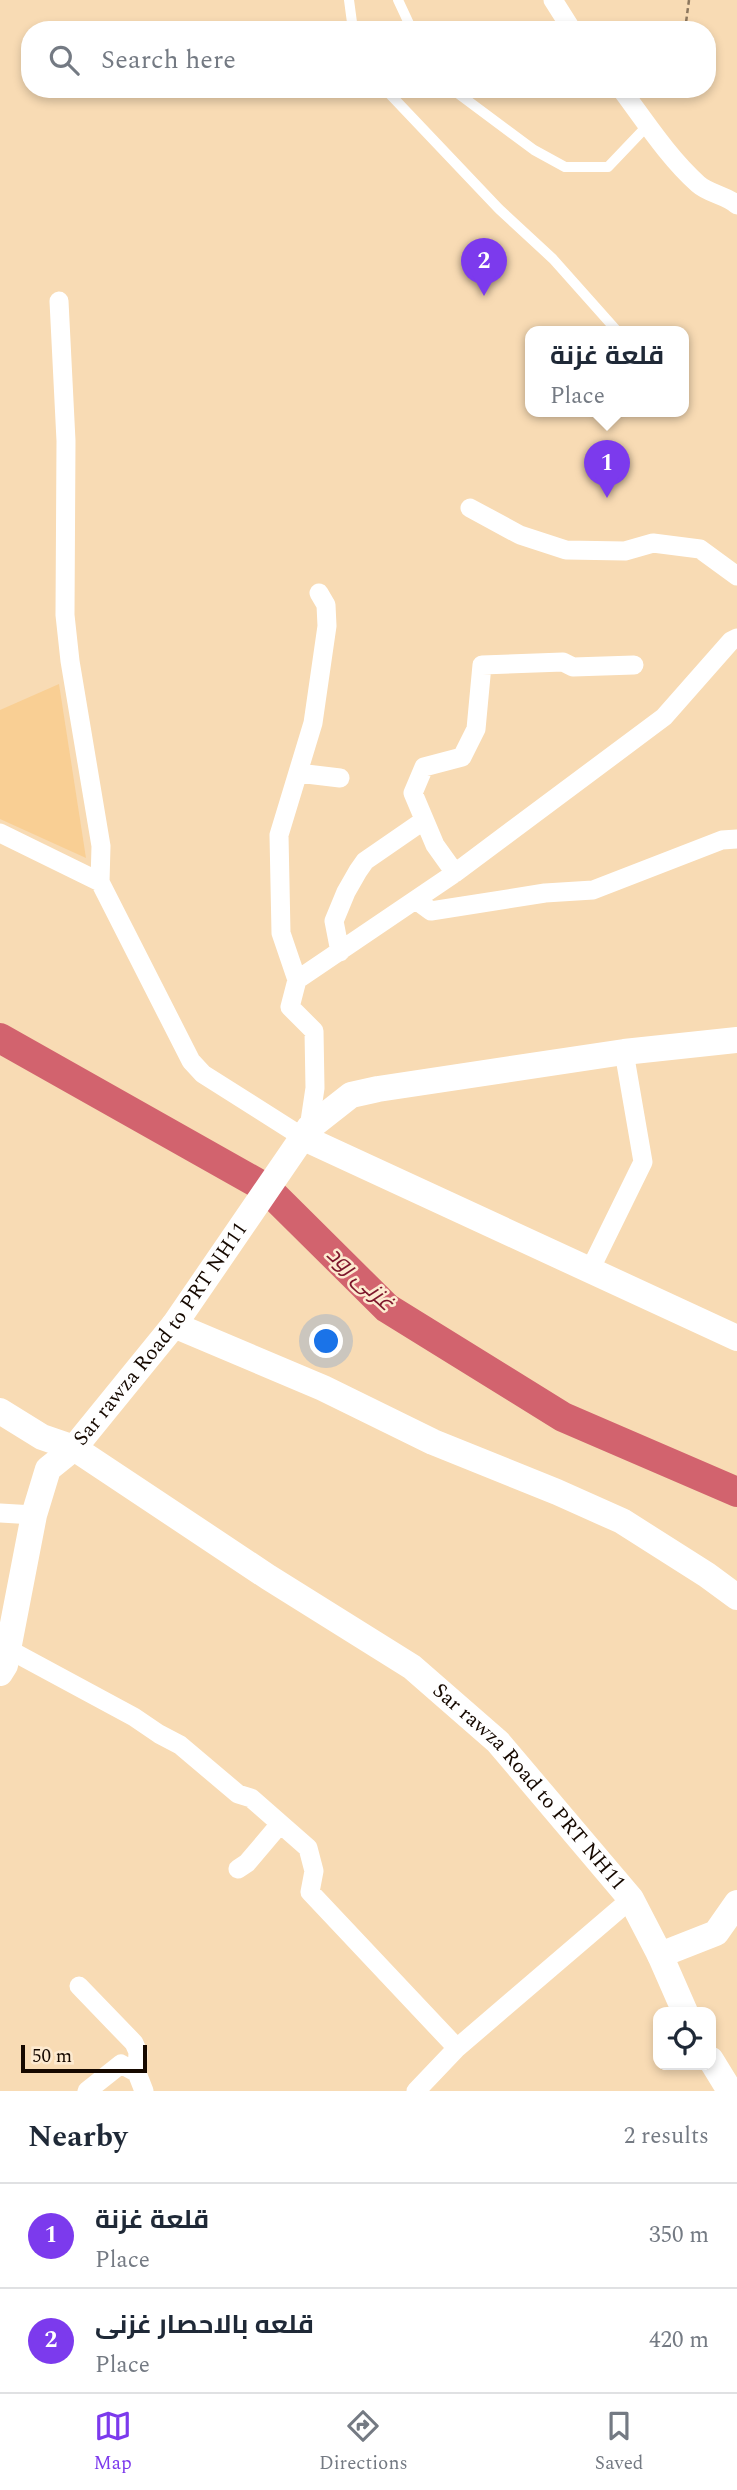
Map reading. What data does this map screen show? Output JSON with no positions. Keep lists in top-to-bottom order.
{
  "streets": {
    "street": ["Sar rawza Road to PRT NH11"]
  },
  "water": ["غزنی رود"],
  "scale_bar": "50 m",
  "page": {
    "search": "Search here",
    "pins": ["2", "1"],
    "popup": ["قلعة غزنة", "Place"],
    "scale": "50 m",
    "heading": ["Nearby", "2 results"],
    "list": [
      {
        "mark": "1",
        "name": "قلعة غزنة",
        "note": "Place",
        "value": "350 m"
      },
      {
        "mark": "2",
        "name": "قلعه بالاحصار غزنی",
        "note": "Place",
        "value": "420 m"
      }
    ],
    "nav": ["Map", "Directions", "Saved"]
  }
}
